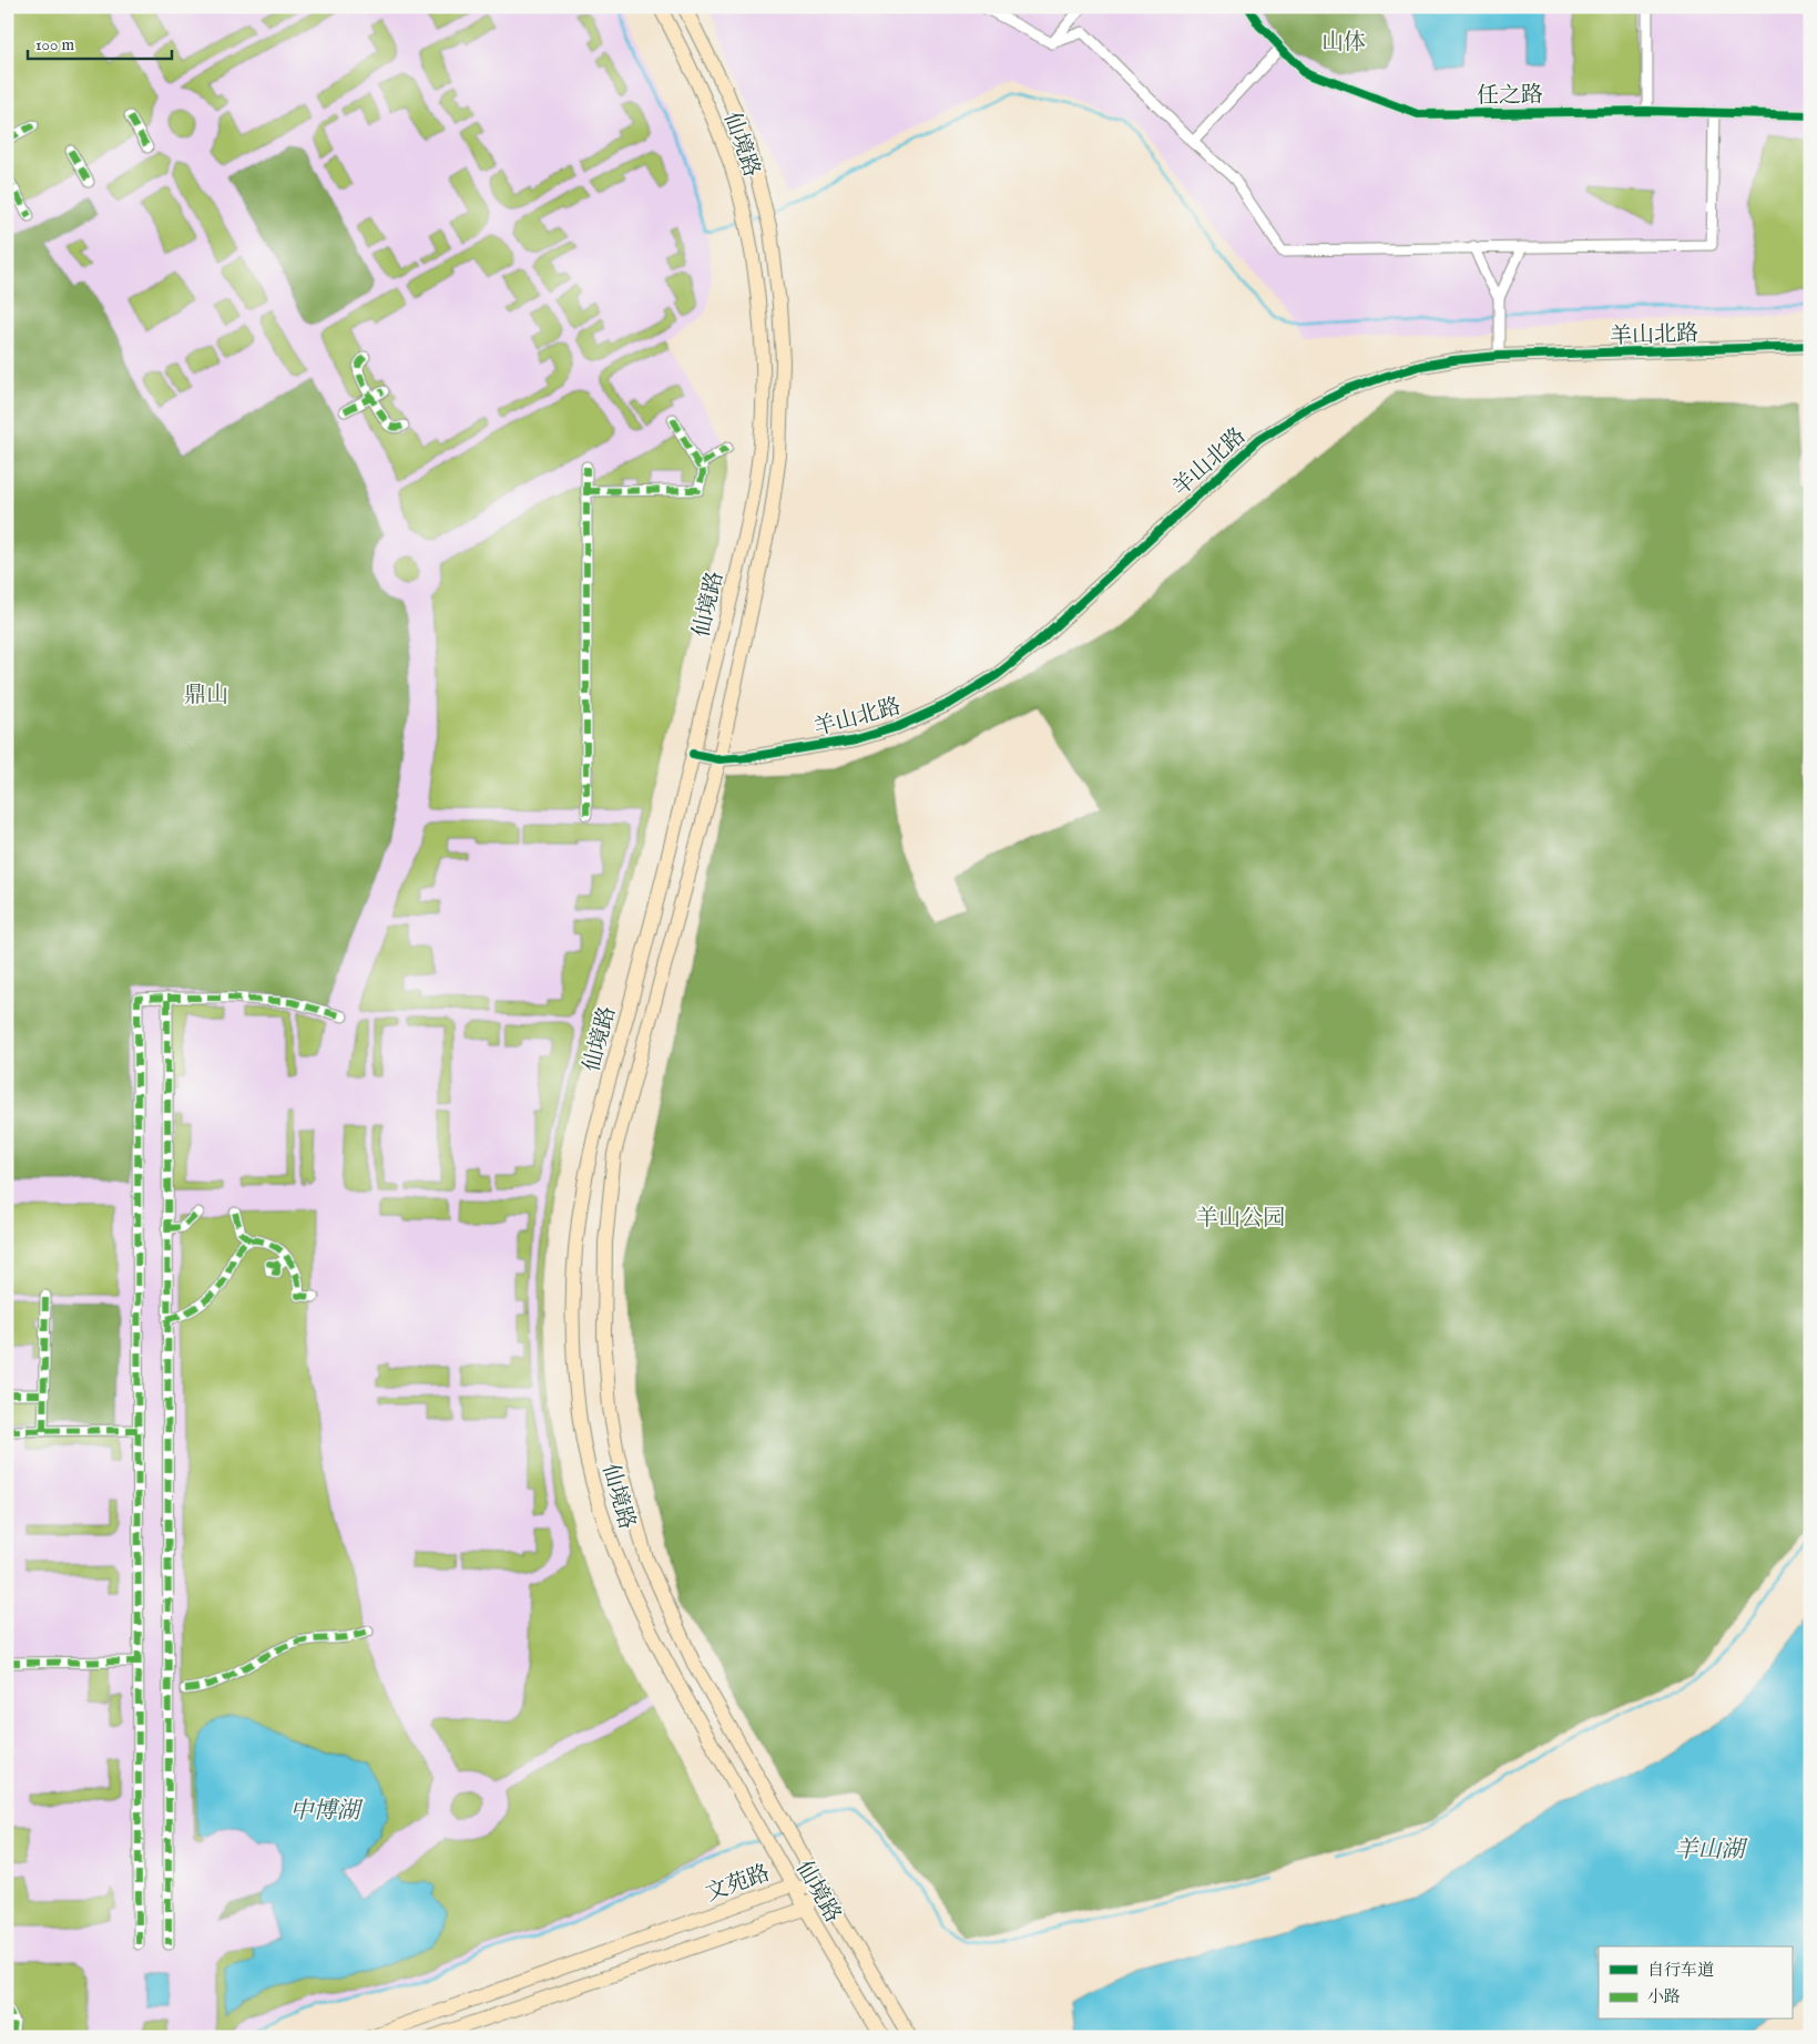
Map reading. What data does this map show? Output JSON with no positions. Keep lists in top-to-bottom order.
{
  "streets": {
    "main road": ["仙境路", "羊山北路", "文苑路"],
    "street": ["任之路"]
  },
  "crossings": [
    ["仙境路", "羊山北路"],
    ["仙境路", "文苑路"]
  ],
  "water": ["中博湖", "羊山湖"],
  "parks": ["山体", "鼎山", "羊山公园"],
  "legend": ["自行车道", "小路"],
  "scale_bar": "100 m"
}
